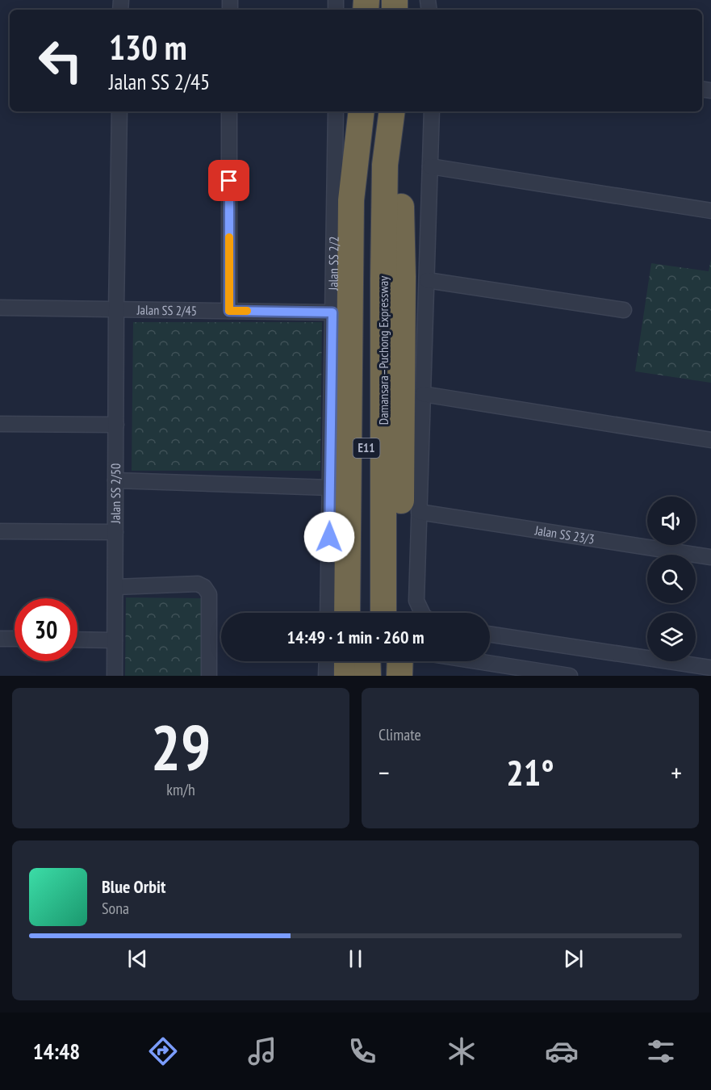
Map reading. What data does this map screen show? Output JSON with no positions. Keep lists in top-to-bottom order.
{
  "streets": {
    "highway": ["Damansara–Puchong Expressway", "E11"],
    "street": [
      "Jalan SS 2/2",
      "Jalan SS 2/45",
      "Jalan SS 2/50",
      "Jalan SS 23/3"
    ]
  },
  "crossings": [
    ["Jalan SS 2/2", "Jalan SS 2/45"],
    ["Jalan SS 2/45", "Jalan SS 2/50"]
  ],
  "page": {
    "turn": ["130 m", "Jalan SS 2/45"],
    "limit": "30",
    "trip": "14:49 · 1 min · 260 m",
    "tile": [
      ["29", "km/h"],
      "Climate"
    ],
    "heat": ["−", "21°", "+"],
    "song": ["Blue Orbit", "Sona"],
    "tabs": "14:48"
  }
}
